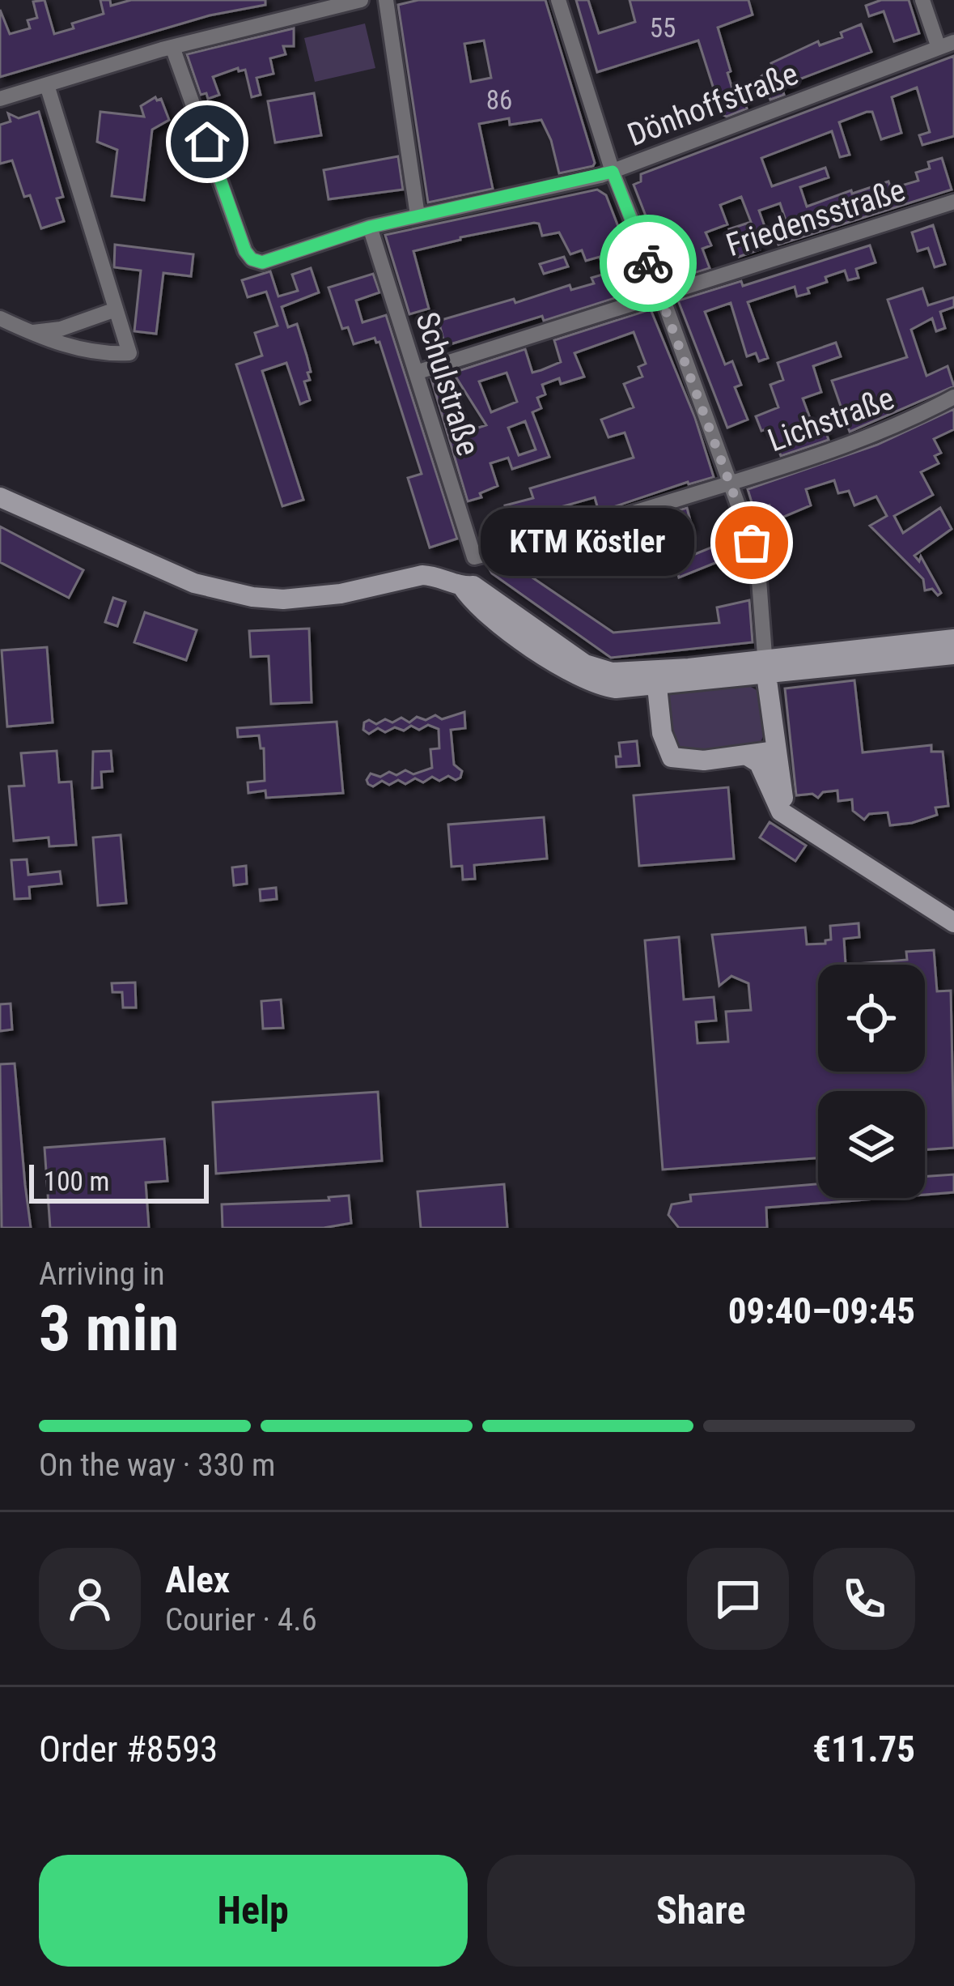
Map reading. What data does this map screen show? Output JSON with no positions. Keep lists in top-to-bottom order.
{
  "streets": {
    "street": [
      "Dönhoffstraße",
      "Friedensstraße",
      "Schulstraße",
      "Lichstraße"
    ]
  },
  "crossings": [
    ["Dönhoffstraße", "Schulstraße"],
    ["Friedensstraße", "Schulstraße"],
    ["Schulstraße", "Lichstraße"]
  ],
  "places": ["KTM Köstler"],
  "house_numbers": ["55", "86"],
  "scale_bar": "100 m",
  "page": {
    "bubble": "KTM Köstler",
    "scale": "100 m",
    "heading": ["3 min", "Arriving in", "09:40–09:45"],
    "panel": [
      "Alex",
      "Courier · 4.6",
      "Order #8593",
      "€11.75"
    ],
    "bar": "On the way · 330 m",
    "buttons": ["Help", "Share"]
  }
}
